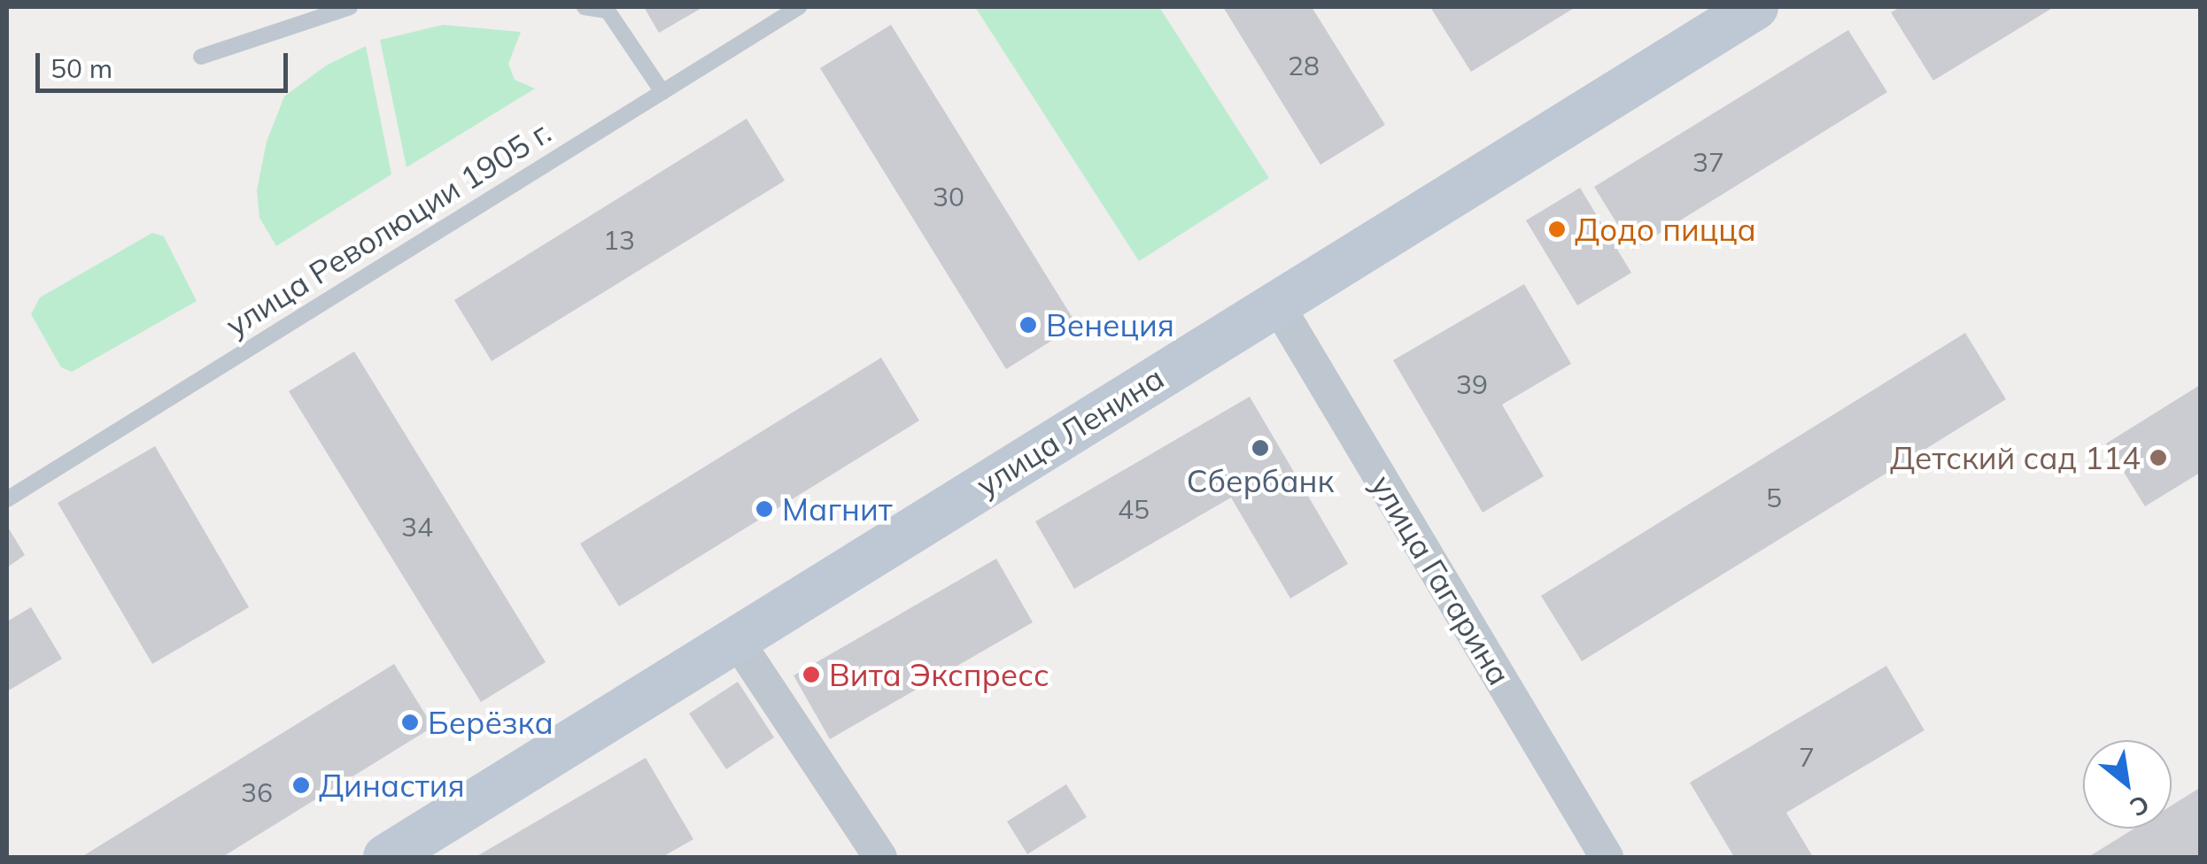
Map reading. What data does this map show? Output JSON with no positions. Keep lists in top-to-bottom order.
{
  "streets": {
    "street": ["улица Ленина", "улица Гагарина"],
    "lane": ["улица Революции 1905 г."]
  },
  "crossings": [
    ["улица Ленина", "улица Гагарина"]
  ],
  "places": [
    "Додо пицца",
    "Венеция",
    "Сбербанк",
    "Детский сад 114",
    "Магнит",
    "Вита Экспресс",
    "Берёзка",
    "Династия"
  ],
  "house_numbers": [
    "28",
    "37",
    "30",
    "13",
    "39",
    "5",
    "45",
    "34",
    "7",
    "36"
  ],
  "scale_bar": "50 m",
  "north": "bottom right"
}
